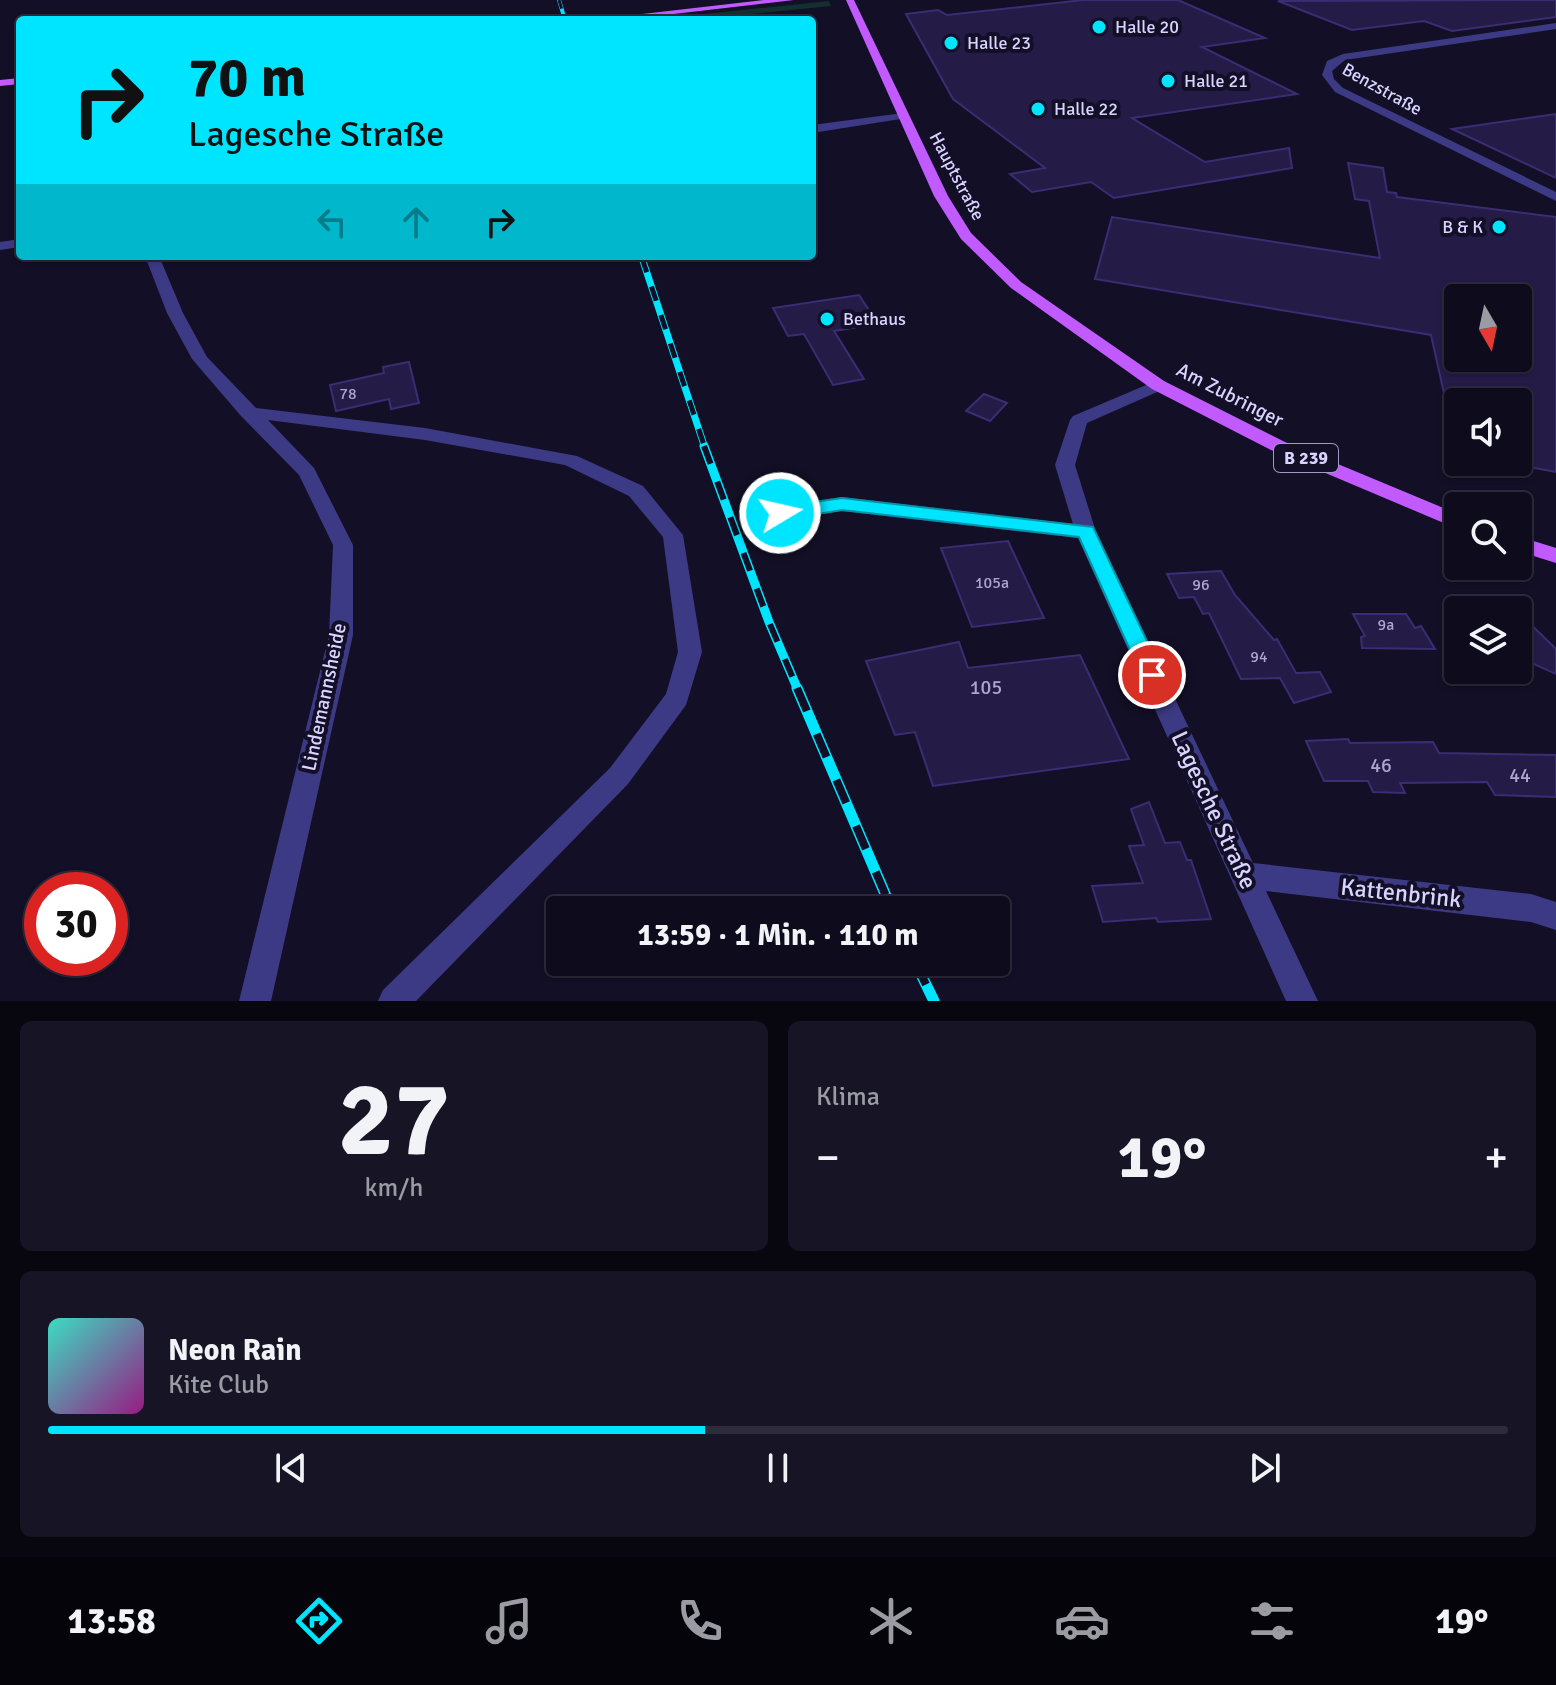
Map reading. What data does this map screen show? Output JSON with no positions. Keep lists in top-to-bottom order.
{
  "streets": {
    "main road": ["Hauptstraße", "Am Zubringer", "B 239"],
    "street": [
      "Benzstraße",
      "Lindemannsheide",
      "Lagesche Straße",
      "Kattenbrink"
    ]
  },
  "crossings": [
    ["Hauptstraße", "Am Zubringer"],
    ["Hauptstraße", "Lagesche Straße"],
    ["Am Zubringer", "Lagesche Straße"],
    ["Lagesche Straße", "Kattenbrink"]
  ],
  "places": [
    "Halle 20",
    "Halle 23",
    "Halle 21",
    "Halle 22",
    "B & K",
    "Bethaus"
  ],
  "house_numbers": [
    "78",
    "105a",
    "96",
    "9a",
    "94",
    "105",
    "46",
    "44"
  ],
  "north": "bottom",
  "page": {
    "turn": ["70 m", "Lagesche Straße"],
    "limit": "30",
    "trip": "13:59 · 1 Min. · 110 m",
    "tile": [
      ["27", "km/h"],
      "Klima"
    ],
    "heat": ["−", "19°", "+"],
    "song": ["Neon Rain", "Kite Club"],
    "tabs": ["13:58", "19°"]
  }
}
